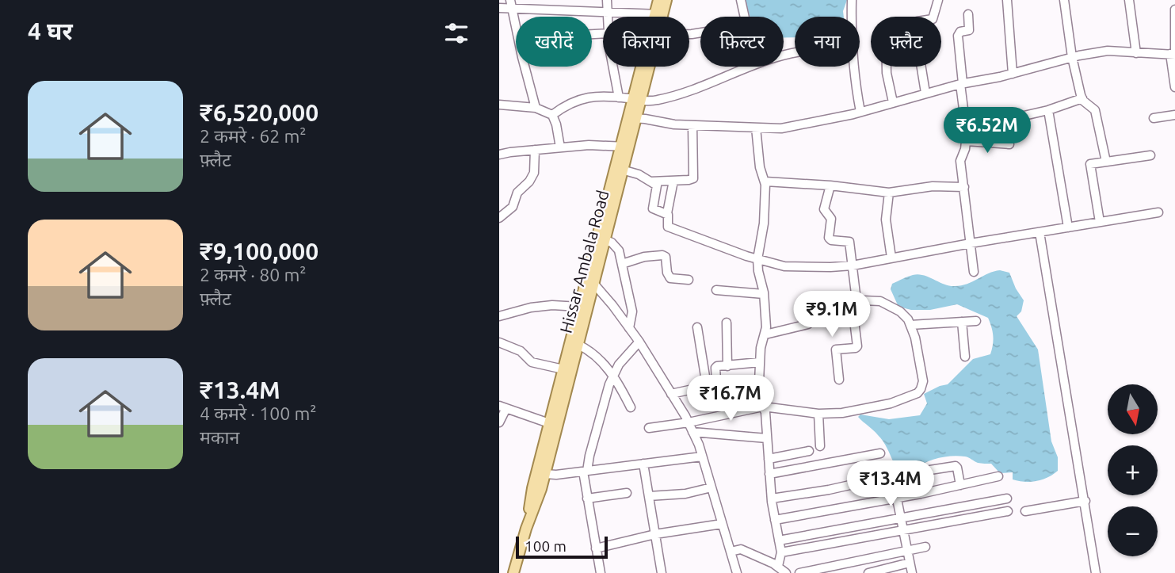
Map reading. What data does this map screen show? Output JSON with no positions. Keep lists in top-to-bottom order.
{
  "streets": {
    "main road": ["Hissar Ambala Road"]
  },
  "scale_bar": "100 m",
  "north": "bottom",
  "page": {
    "heading": "4 घर",
    "chip": [
      "खरीदें",
      "किराया",
      "फ़िल्टर",
      "नया",
      "फ़्लैट"
    ],
    "list": [
      {
        "name": "₹6,520,000",
        "note": "2 कमरे · 62 m² · फ़्लैट"
      },
      {
        "name": "₹9,100,000",
        "note": "2 कमरे · 80 m² · फ़्लैट"
      },
      {
        "name": "₹13.4M",
        "note": "4 कमरे · 100 m² · मकान"
      }
    ],
    "price": [
      "₹6.52M",
      "₹9.1M",
      "₹16.7M",
      "₹13.4M"
    ],
    "map_buttons": ["+", "−"],
    "scale": "100 m"
  }
}
